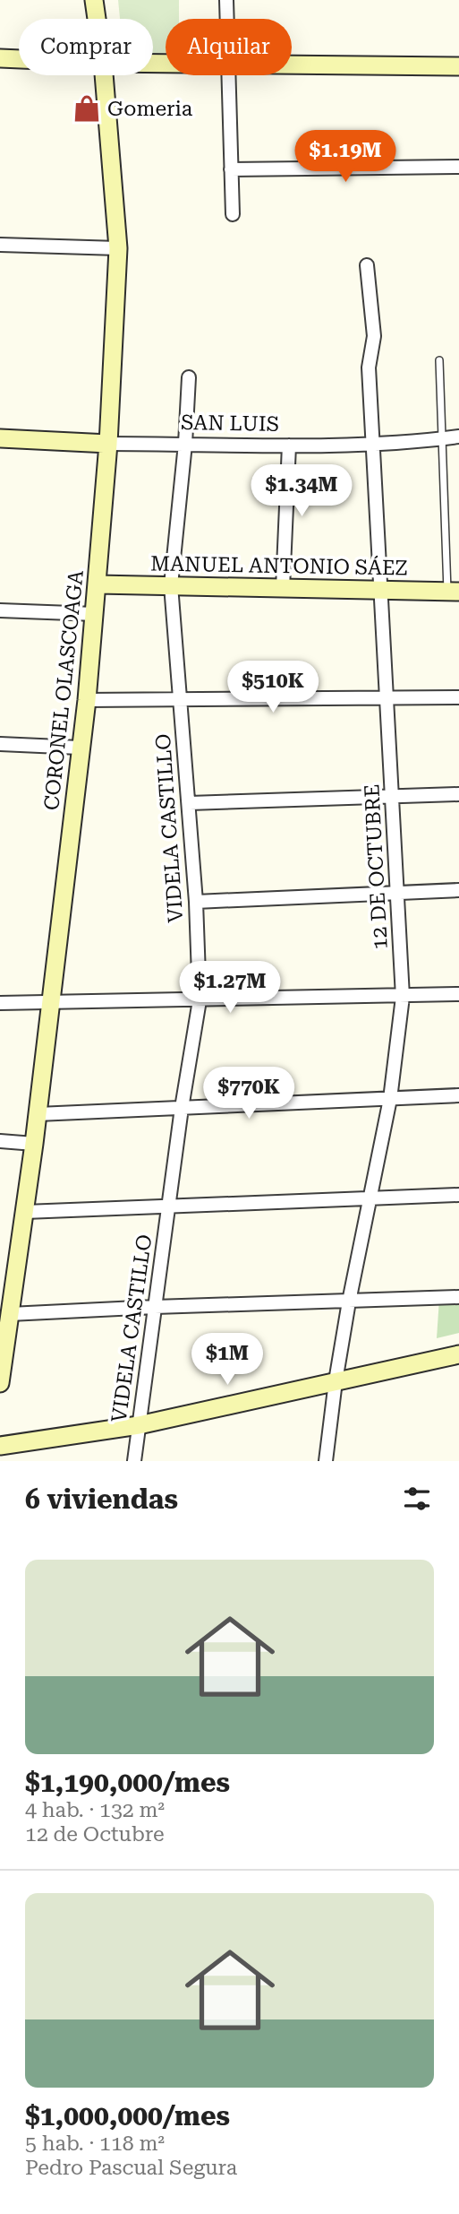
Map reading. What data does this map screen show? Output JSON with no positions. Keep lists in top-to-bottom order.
{
  "streets": {
    "street": [
      "SAN LUIS",
      "MANUEL ANTONIO SÁEZ",
      "CORONEL OLASCOAGA",
      "VIDELA CASTILLO",
      "12 DE OCTUBRE"
    ]
  },
  "crossings": [
    ["SAN LUIS", "CORONEL OLASCOAGA"],
    ["SAN LUIS", "VIDELA CASTILLO"],
    ["SAN LUIS", "12 DE OCTUBRE"],
    ["MANUEL ANTONIO SÁEZ", "CORONEL OLASCOAGA"],
    ["MANUEL ANTONIO SÁEZ", "VIDELA CASTILLO"],
    ["MANUEL ANTONIO SÁEZ", "12 DE OCTUBRE"]
  ],
  "places": {
    "shop": ["Gomeria"]
  },
  "page": {
    "chip": ["Comprar", "Alquilar"],
    "price": [
      "$1.19M",
      "$1.34M",
      "$510K",
      "$1.27M",
      "$770K",
      "$1M"
    ],
    "heading": "6 viviendas",
    "list": [
      {
        "name": "$1,190,000/mes",
        "note": "4 hab. · 132 m² · 12 de Octubre"
      },
      {
        "name": "$1,000,000/mes",
        "note": "5 hab. · 118 m² · Pedro Pascual Segura"
      }
    ]
  }
}
